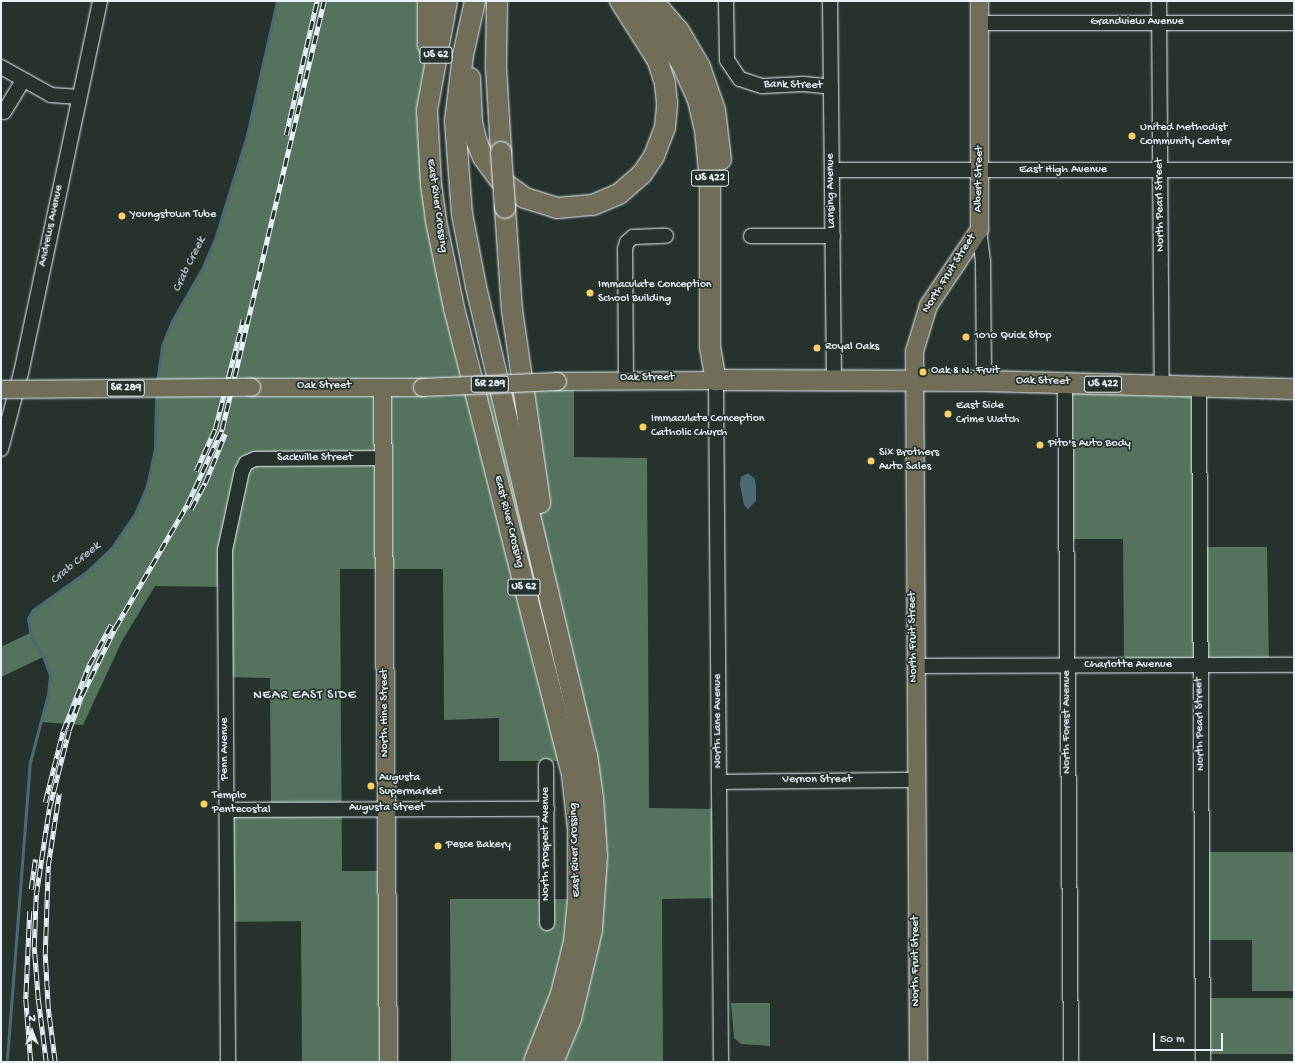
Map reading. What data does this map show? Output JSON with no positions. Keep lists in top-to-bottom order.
{
  "streets": {
    "highway": [
      "US 62",
      "US 422",
      "East River Crossing",
      "Oak Street"
    ],
    "main road": [
      "Albert Street",
      "North Fruit Street",
      "SR 289",
      "North Hine Street"
    ],
    "street": [
      "Grandview Avenue",
      "Bank Street",
      "East High Avenue",
      "Lansing Avenue",
      "North Pearl Street",
      "Andrews Avenue",
      "Sackville Street",
      "Charlotte Avenue",
      "North Lane Avenue",
      "North Forest Avenue",
      "Penn Avenue",
      "Vernon Street",
      "Augusta Street",
      "North Prospect Avenue"
    ]
  },
  "crossings": [
    ["Grandview Avenue", "Albert Street"],
    ["Grandview Avenue", "North Pearl Street"],
    ["Bank Street", "Lansing Avenue"],
    ["East High Avenue", "Albert Street"],
    ["East High Avenue", "Lansing Avenue"],
    ["East High Avenue", "North Pearl Street"],
    ["US 422", "Oak Street"],
    ["US 422", "North Lane Avenue"],
    ["Albert Street", "North Fruit Street"],
    ["Albert Street", "Oak Street"],
    ["Lansing Avenue", "Oak Street"],
    ["North Pearl Street", "Oak Street"],
    ["North Pearl Street", "Charlotte Avenue"],
    ["North Fruit Street", "Oak Street"],
    ["North Fruit Street", "Charlotte Avenue"],
    ["North Fruit Street", "Vernon Street"],
    ["Oak Street", "North Hine Street"],
    ["Oak Street", "North Lane Avenue"],
    ["Oak Street", "North Forest Avenue"],
    ["Sackville Street", "North Hine Street"],
    ["Sackville Street", "Penn Avenue"],
    ["Charlotte Avenue", "North Forest Avenue"],
    ["North Hine Street", "Augusta Street"],
    ["North Lane Avenue", "Vernon Street"],
    ["Penn Avenue", "Augusta Street"],
    ["Augusta Street", "North Prospect Avenue"]
  ],
  "districts": ["NEAR EAST SIDE"],
  "water": ["Crab Creek"],
  "places": [
    "United Methodist Community Center",
    "Youngstown Tube",
    "Immaculate Conception School Building",
    "1010 Quick Stop",
    "Royal Oaks",
    "Oak & N. Fruit",
    "East Side Crime Watch",
    "Immaculate Conception Catholic Church",
    "Pito's Auto Body",
    "Six Brothers Auto Sales",
    "Augusta Supermarket",
    "Templo Pentecostal",
    "Pesce Bakery"
  ],
  "scale_bar": "50 m",
  "north": "top"
}
